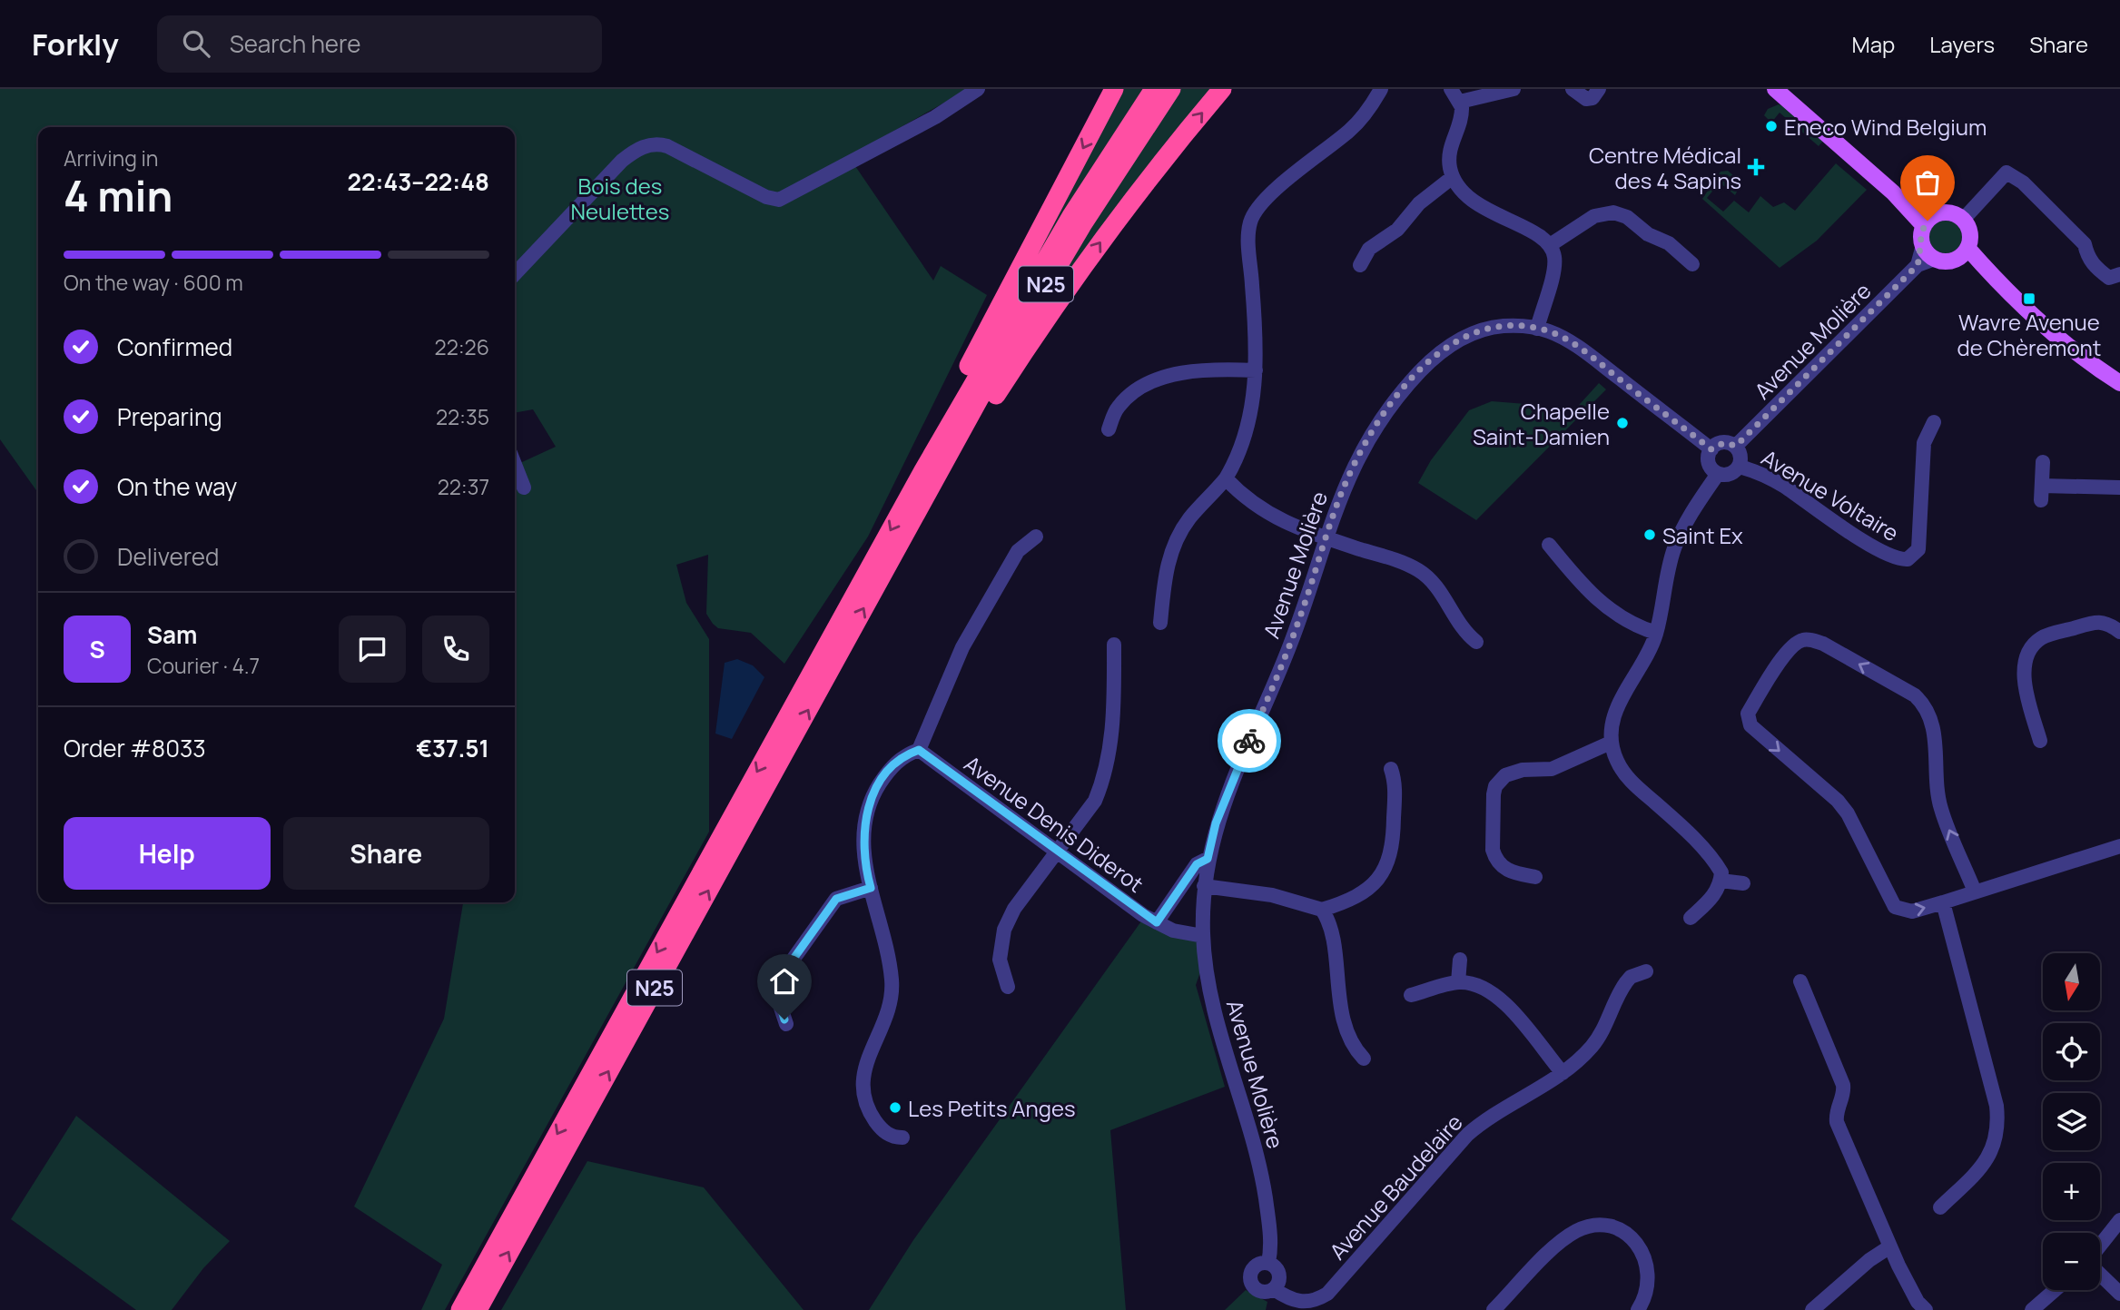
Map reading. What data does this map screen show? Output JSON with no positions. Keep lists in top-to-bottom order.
{
  "streets": {
    "highway": ["N25"],
    "street": [
      "Avenue Molière",
      "Avenue Voltaire",
      "Avenue Denis Diderot",
      "Avenue Baudelaire"
    ]
  },
  "crossings": [
    ["Avenue Molière", "Avenue Voltaire"],
    ["Avenue Molière", "Avenue Denis Diderot"],
    ["Avenue Molière", "Avenue Baudelaire"]
  ],
  "parks": ["Bois des Neulettes"],
  "places": {
    "other": [
      "Eneco Wind Belgium",
      "Chapelle Saint-Damien",
      "Saint Ex",
      "Les Petits Anges"
    ],
    "health": ["Centre Médical des 4 Sapins"],
    "transit": ["Wavre Avenue de Chèremont"]
  },
  "north": "bottom",
  "page": {
    "header": "Forkly",
    "search": "Search here",
    "nav": ["Map", "Layers", "Share"],
    "heading": ["4 min", "Arriving in", "22:43–22:48"],
    "panel": [
      "Sam",
      "Courier · 4.7",
      "Order #8033",
      "€37.51"
    ],
    "bar": "On the way · 600 m",
    "list": [
      ["Confirmed", "22:26"],
      ["Preparing", "22:35"],
      ["On the way", "22:37"],
      "Delivered"
    ],
    "round": "S",
    "buttons": ["Help", "Share"],
    "map_buttons": ["+", "−"]
  }
}
